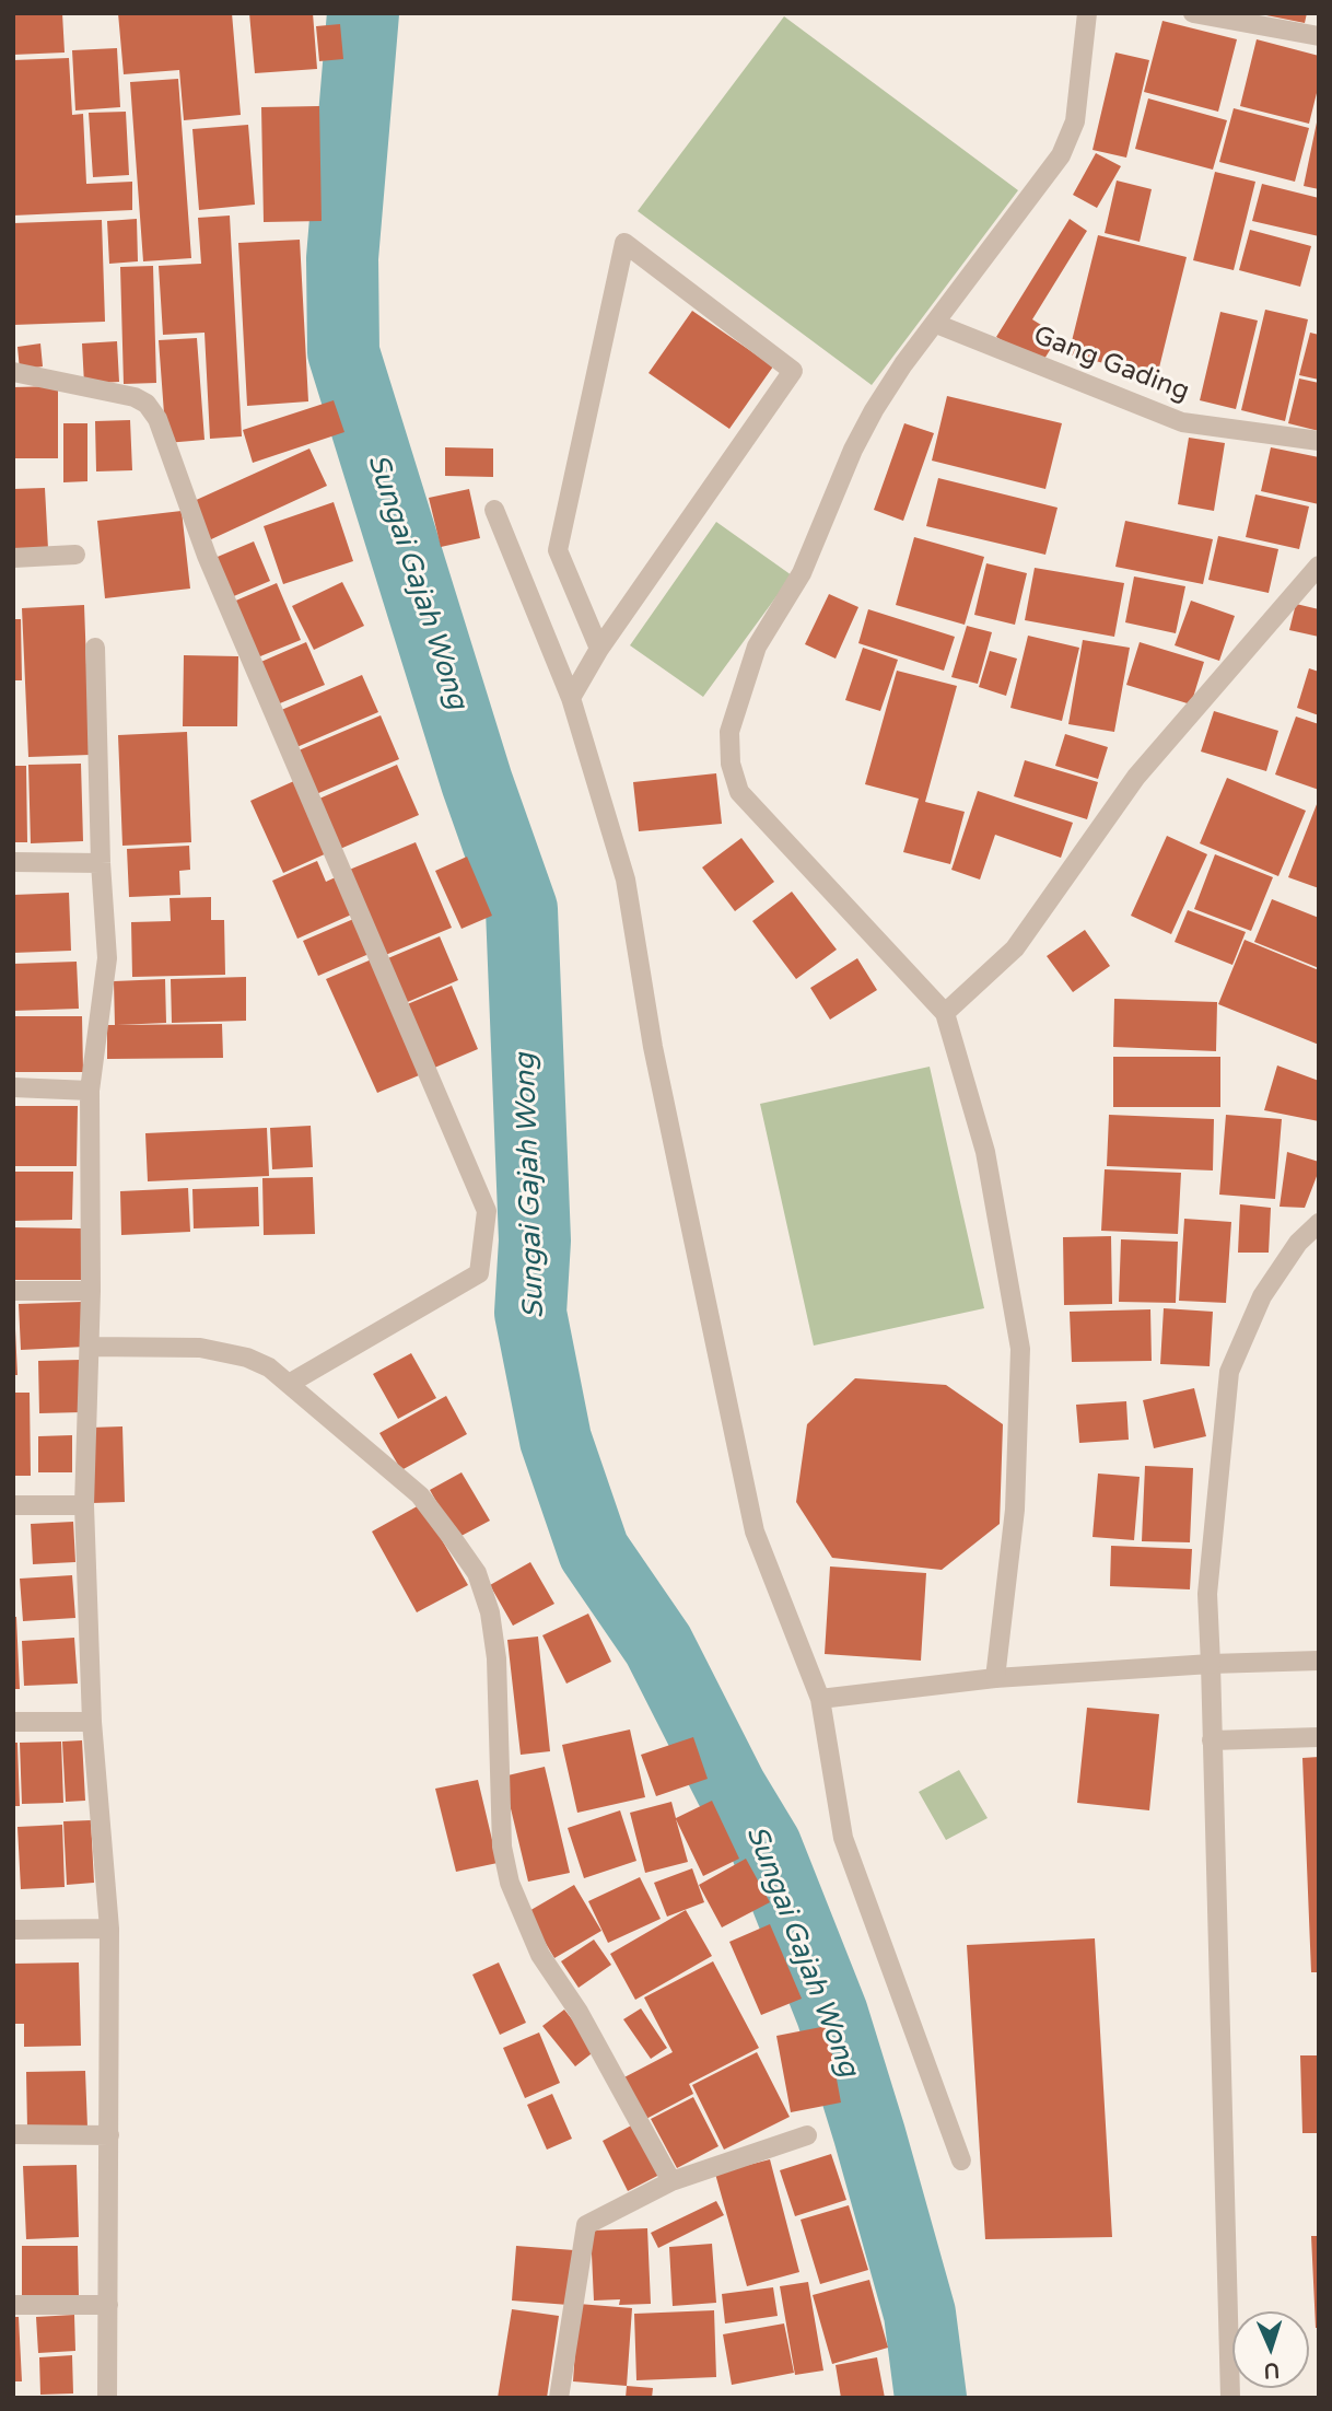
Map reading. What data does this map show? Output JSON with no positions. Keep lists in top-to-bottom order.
{
  "streets": {
    "street": ["Gang Gading"]
  },
  "water": ["Sungai Gajah Wong"],
  "north": "bottom"
}
